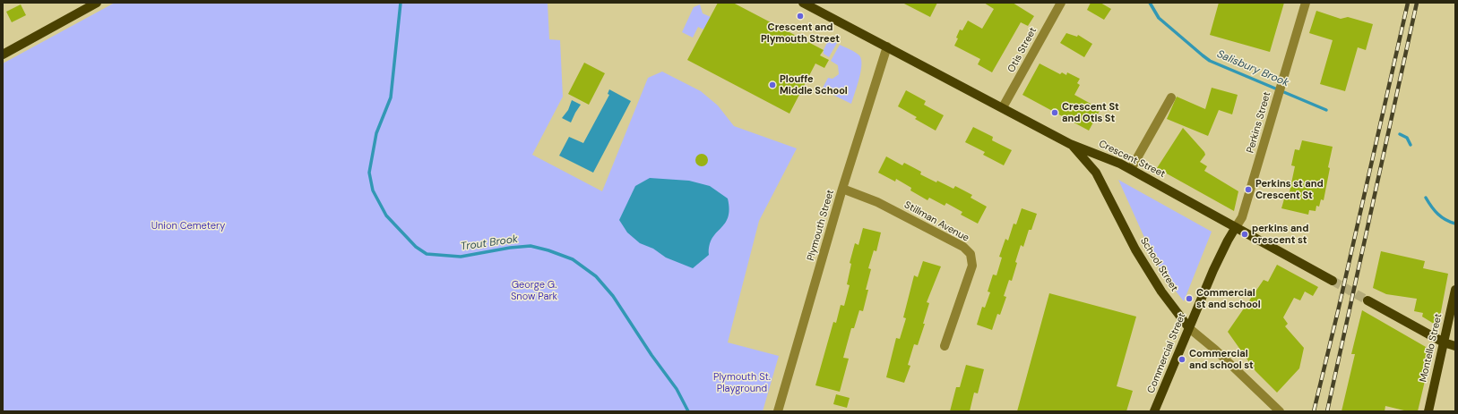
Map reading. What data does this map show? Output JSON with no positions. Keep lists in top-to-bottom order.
{
  "streets": {
    "main road": [
      "Crescent Street",
      "School Street",
      "Montello Street",
      "Commercial Street"
    ],
    "street": [
      "Otis Street",
      "Perkins Street",
      "Stillman Avenue",
      "Plymouth Street"
    ]
  },
  "crossings": [
    ["Otis Street", "Crescent Street"],
    ["Perkins Street", "Crescent Street"],
    ["Perkins Street", "Commercial Street"],
    ["Crescent Street", "Plymouth Street"],
    ["Crescent Street", "School Street"],
    ["Crescent Street", "Commercial Street"],
    ["Stillman Avenue", "Plymouth Street"],
    ["School Street", "Commercial Street"]
  ],
  "water": ["Salisbury Brook", "Trout Brook"],
  "parks": ["Union Cemetery", "George G. Snow Park", "Plymouth St. Playground"],
  "places": [
    "Crescent and Plymouth Street",
    "Plouffe Middle School",
    "Crescent St and Otis St",
    "Perkins st and Crescent St",
    "perkins and crescent st",
    "Commercial st and school",
    "Commercial and school st"
  ]
}
